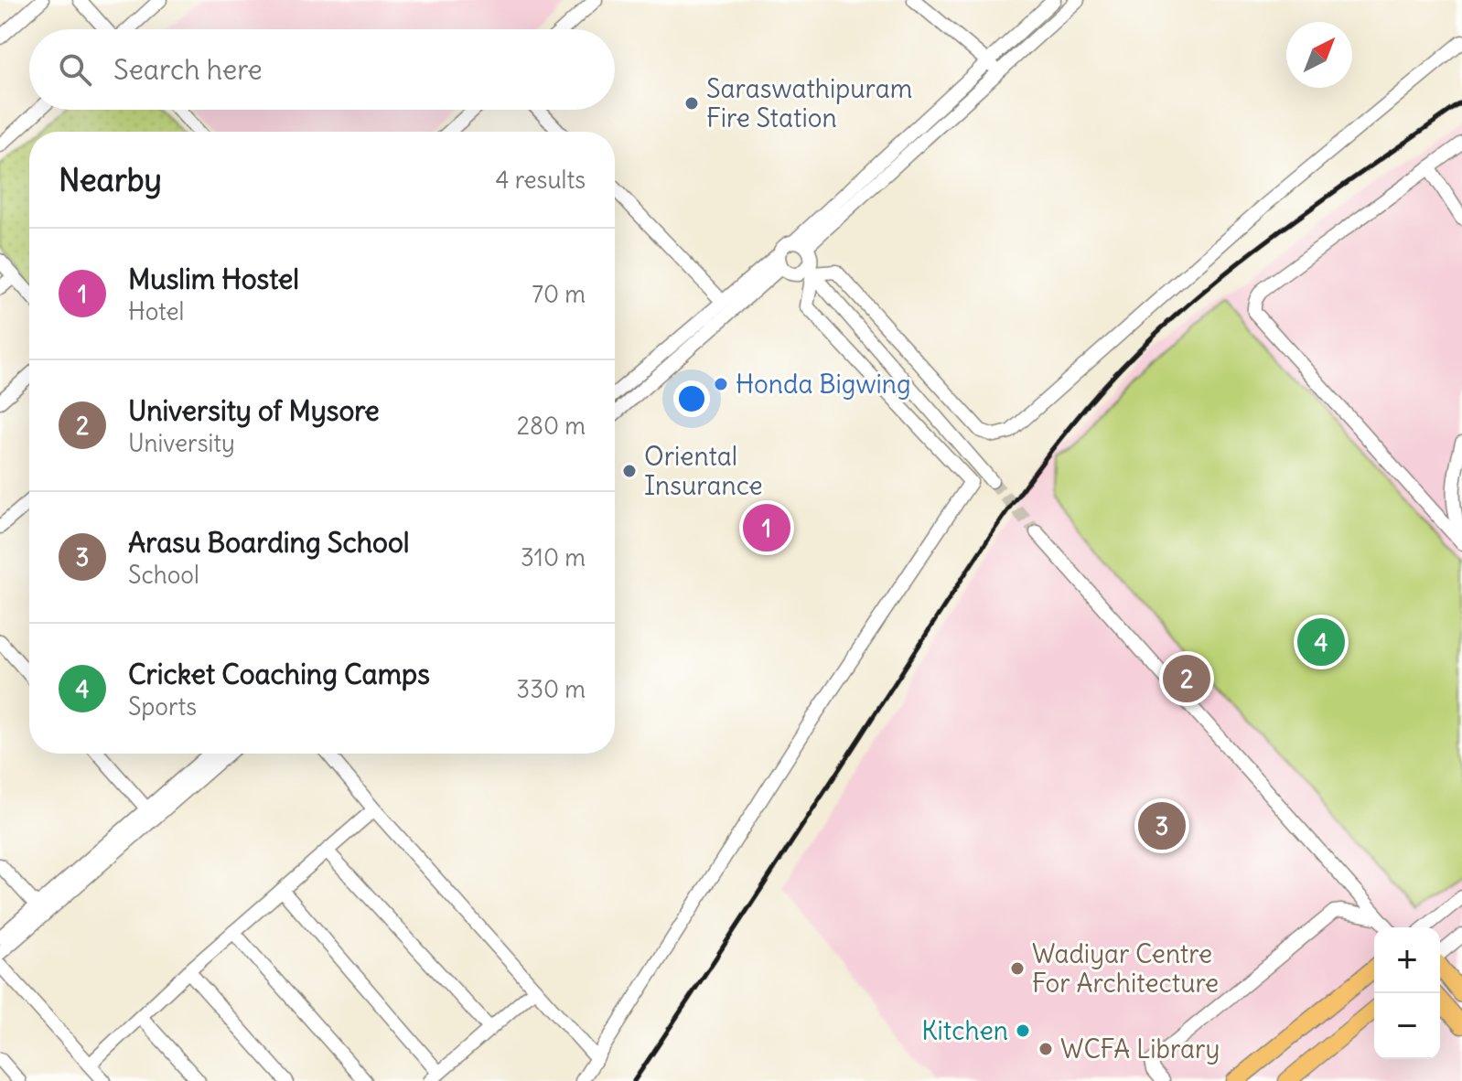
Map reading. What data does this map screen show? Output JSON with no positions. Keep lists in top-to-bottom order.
{
  "places": [
    "Saraswathipuram Fire Station",
    "Honda Bigwing",
    "Oriental Insurance",
    "Wadiyar Centre For Architecture",
    "Kitchen",
    "WCFA Library"
  ],
  "north": "top right",
  "page": {
    "search": "Search here",
    "heading": ["Nearby", "4 results"],
    "list": [
      {
        "mark": "1",
        "name": "Muslim Hostel",
        "note": "Hotel",
        "value": "70 m"
      },
      {
        "mark": "2",
        "name": "University of Mysore",
        "note": "University",
        "value": "280 m"
      },
      {
        "mark": "3",
        "name": "Arasu Boarding School",
        "note": "School",
        "value": "310 m"
      },
      {
        "mark": "4",
        "name": "Cricket Coaching Camps",
        "note": "Sports",
        "value": "330 m"
      }
    ],
    "pins": [
      "1",
      "4",
      "2",
      "3"
    ],
    "map_buttons": ["+", "−"]
  }
}
